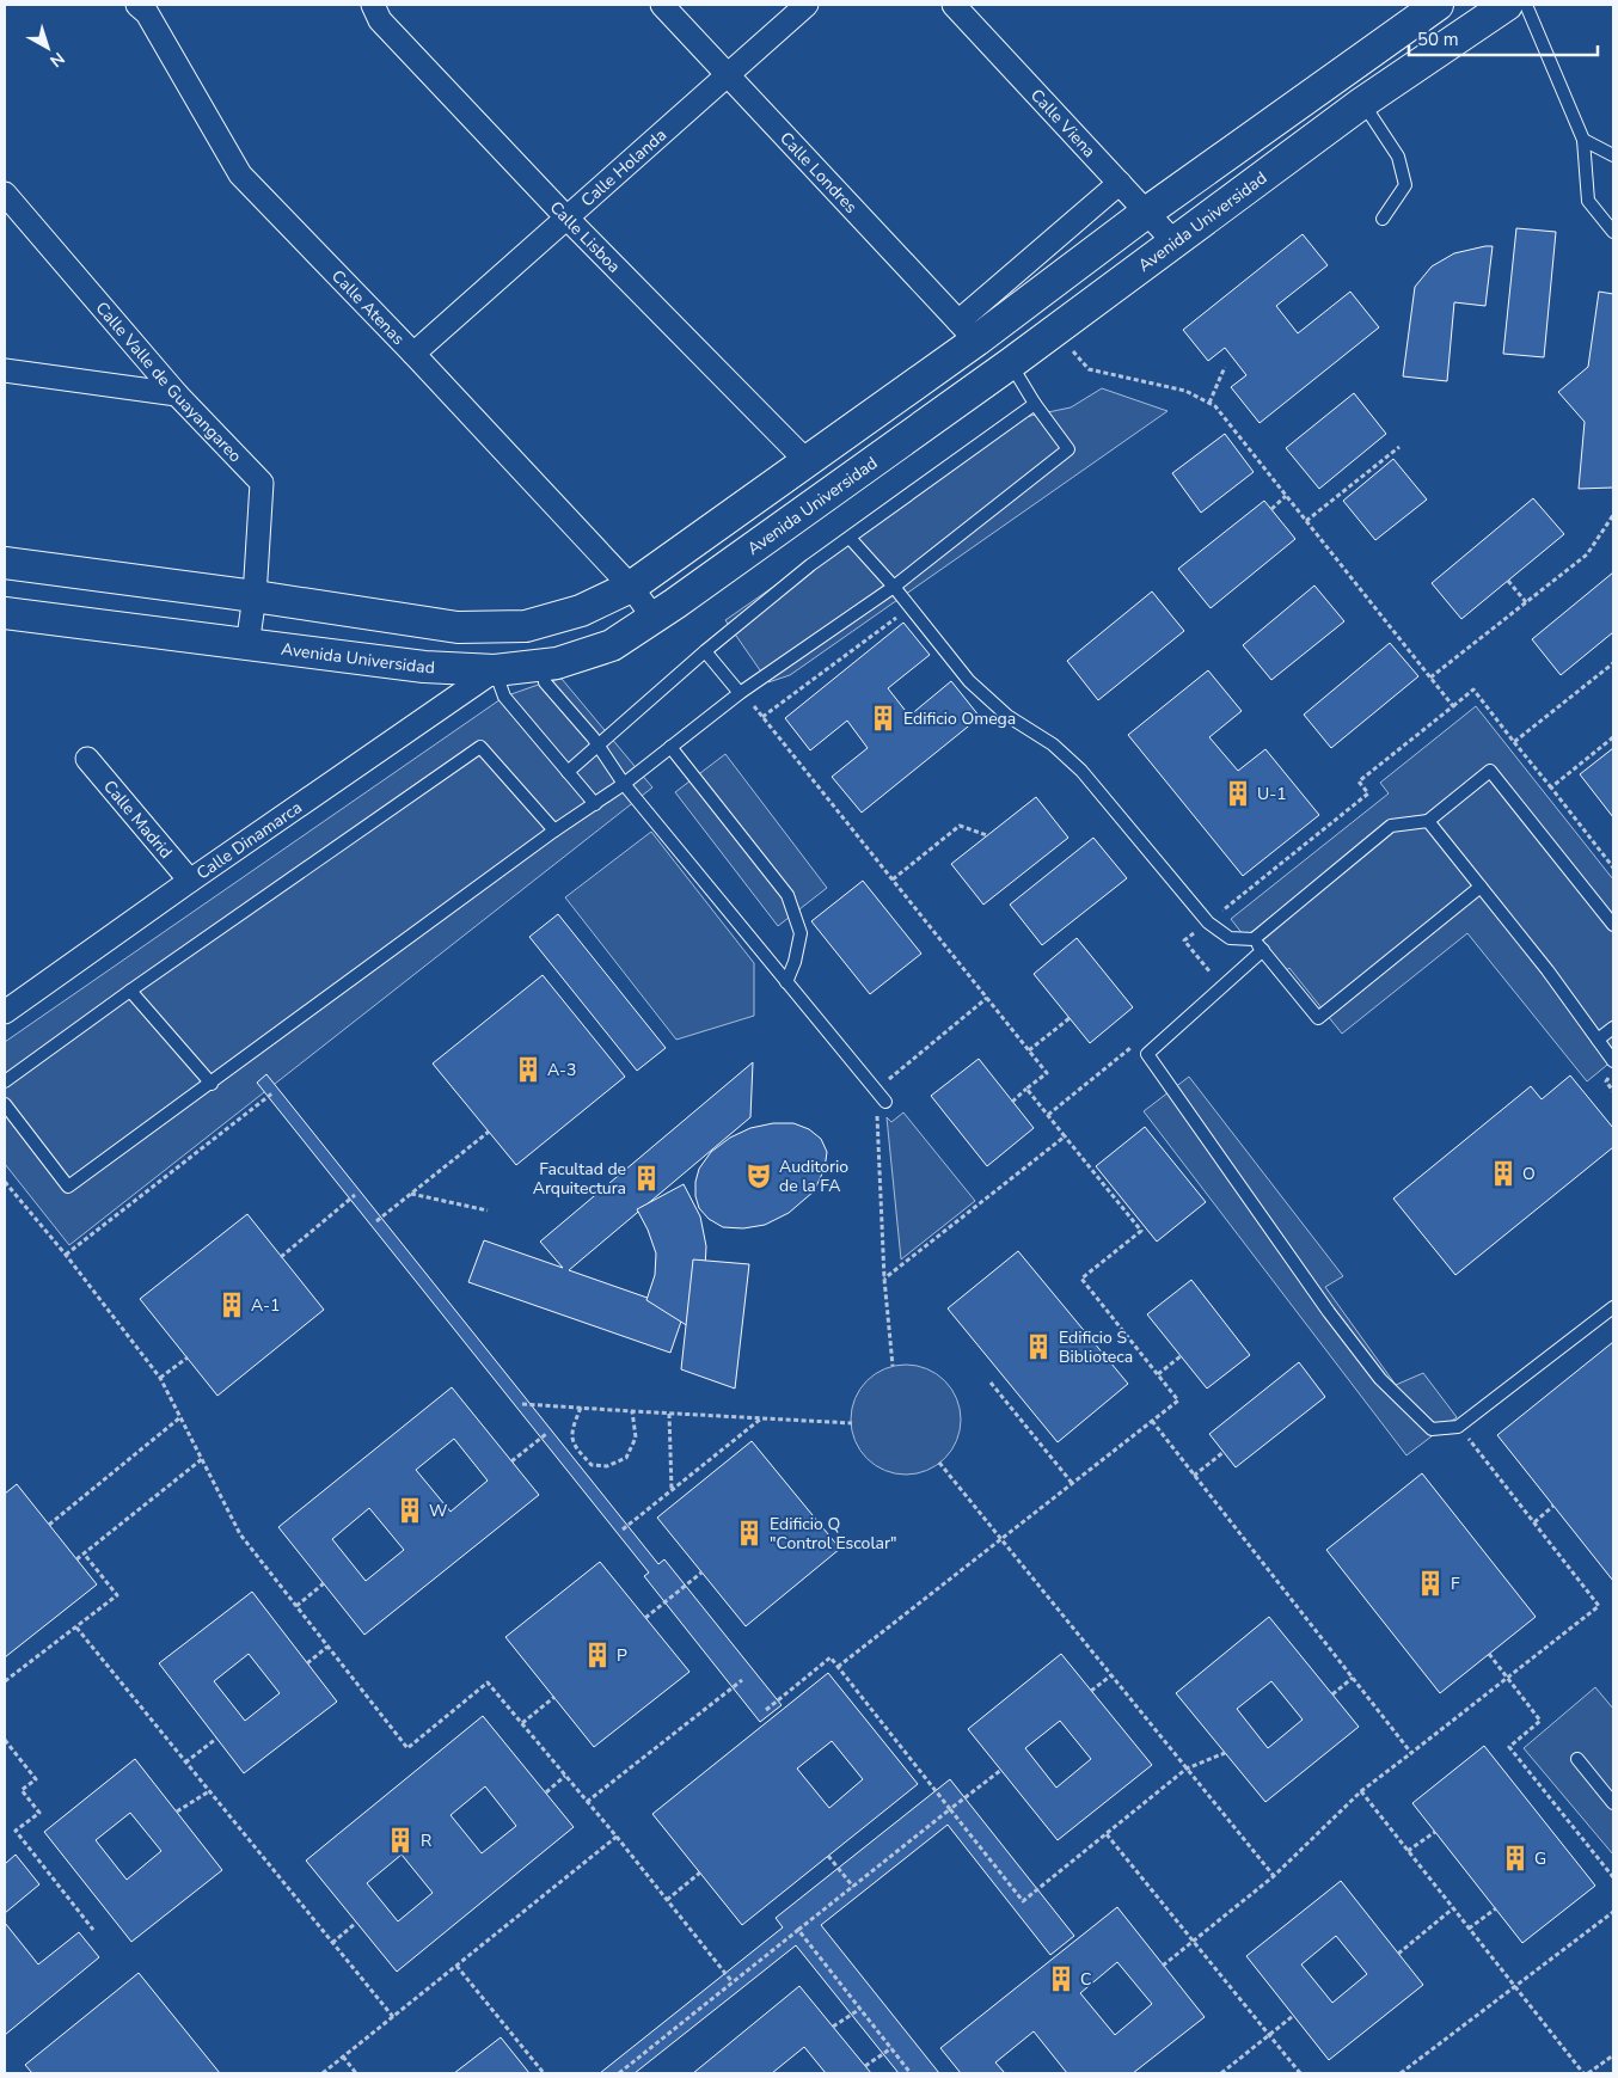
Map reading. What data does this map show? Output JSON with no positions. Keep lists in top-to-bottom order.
{
  "streets": {
    "street": [
      "Calle Viena",
      "Calle Holanda",
      "Calle Londres",
      "Avenida Universidad",
      "Calle Lisboa",
      "Calle Atenas",
      "Calle Valle de Guayangareo",
      "Calle Madrid",
      "Calle Dinamarca"
    ]
  },
  "crossings": [
    ["Calle Viena", "Avenida Universidad"],
    ["Calle Holanda", "Calle Londres"],
    ["Calle Holanda", "Calle Lisboa"],
    ["Calle Holanda", "Calle Atenas"],
    ["Avenida Universidad", "Calle Atenas"],
    ["Avenida Universidad", "Calle Valle de Guayangareo"],
    ["Avenida Universidad", "Calle Dinamarca"],
    ["Calle Madrid", "Calle Dinamarca"]
  ],
  "places": {
    "building": [
      "Edificio Omega",
      "U-1",
      "A-3",
      "O",
      "Facultad de Arquitectura",
      "A-1",
      "Edificio S Biblioteca",
      "W",
      "Edificio Q \"Control Escolar\"",
      "F",
      "P",
      "R",
      "G",
      "C"
    ],
    "theatre": ["Auditorio de la FA"]
  },
  "scale_bar": "50 m",
  "north": "bottom right"
}
